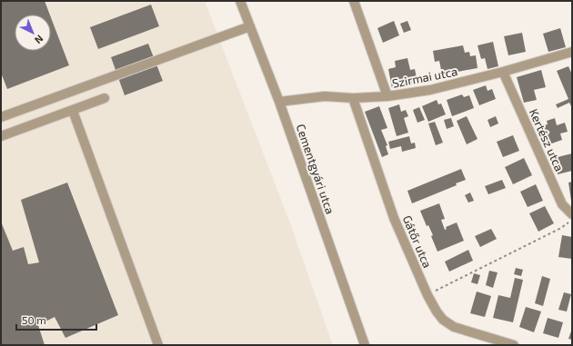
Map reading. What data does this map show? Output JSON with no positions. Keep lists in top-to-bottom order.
{
  "streets": {
    "street": [
      "Szirmai utca",
      "Kertész utca",
      "Cementgyári utca",
      "Gátőr utca"
    ]
  },
  "crossings": [
    ["Szirmai utca", "Kertész utca"],
    ["Szirmai utca", "Cementgyári utca"],
    ["Szirmai utca", "Gátőr utca"]
  ],
  "scale_bar": "50 m",
  "north": "bottom right"
}
